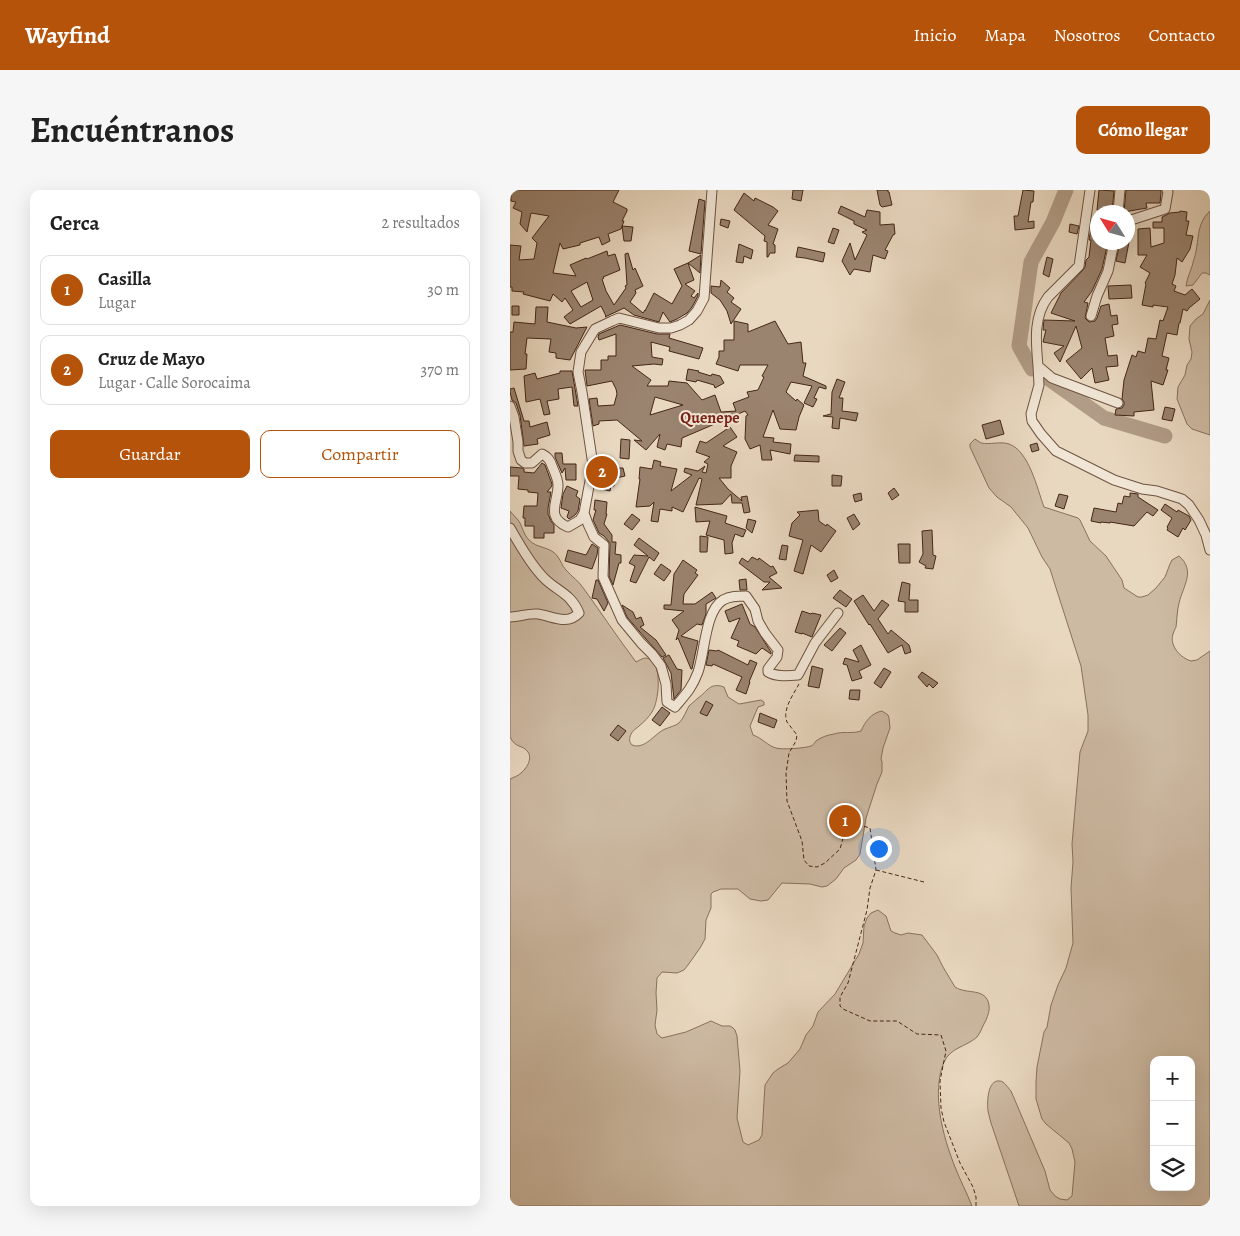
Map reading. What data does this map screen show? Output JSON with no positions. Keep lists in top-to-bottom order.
{
  "districts": ["Quenepe"],
  "north": "top left",
  "page": {
    "header": "Wayfind",
    "nav": [
      "Inicio",
      "Mapa",
      "Nosotros",
      "Contacto"
    ],
    "title": "Encuéntranos",
    "buttons": [
      "Cómo llegar",
      ["Guardar", "Compartir"]
    ],
    "heading": ["Cerca", "2 resultados"],
    "list": [
      {
        "mark": "1",
        "name": "Casilla",
        "note": "Lugar",
        "value": "30 m"
      },
      {
        "mark": "2",
        "name": "Cruz de Mayo",
        "note": "Lugar · Calle Sorocaima",
        "value": "370 m"
      }
    ],
    "pins": ["2", "1"],
    "map_buttons": ["+", "−"]
  }
}
